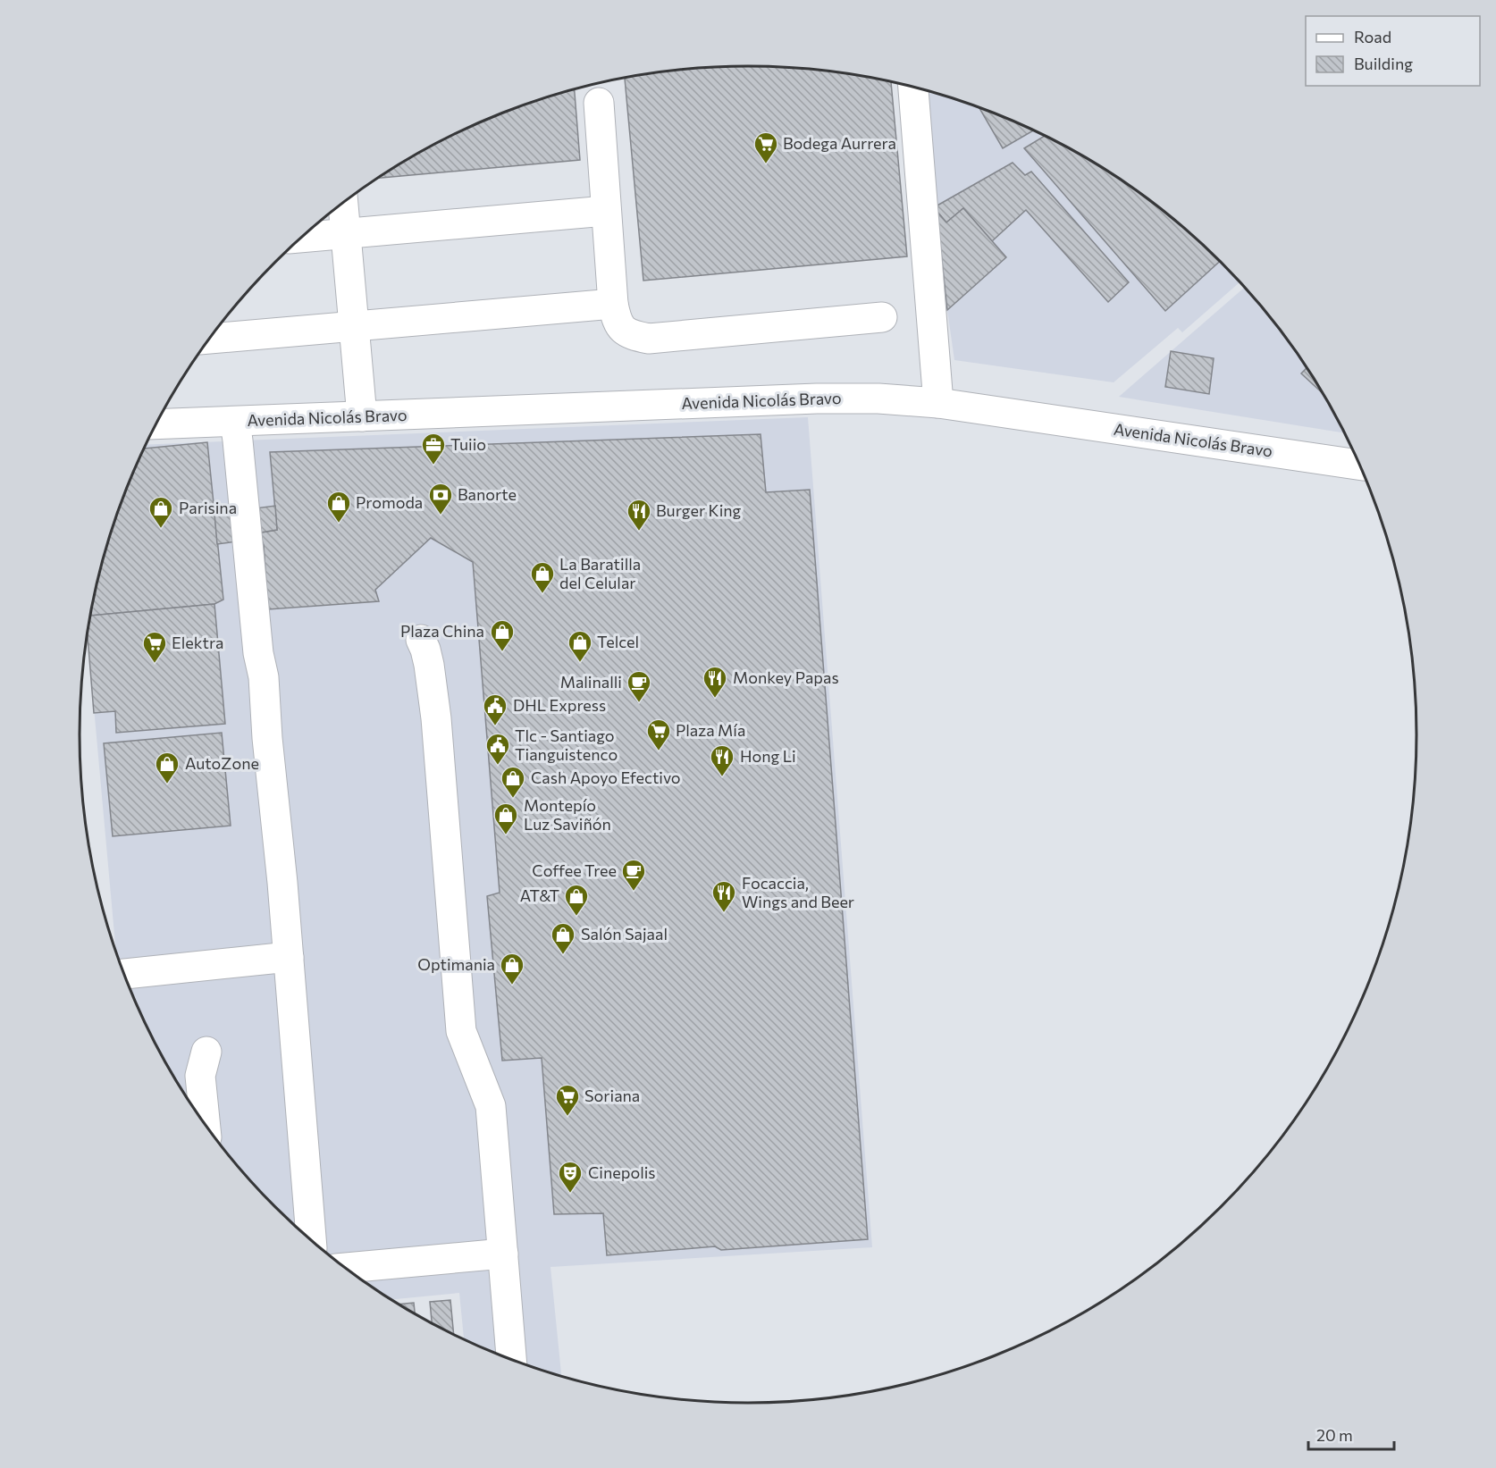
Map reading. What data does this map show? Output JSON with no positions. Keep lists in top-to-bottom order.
{
  "streets": {
    "street": ["Avenida Nicolás Bravo"]
  },
  "places": {
    "supermarket": [
      "Bodega Aurrera",
      "Elektra",
      "Plaza Mía",
      "Soriana"
    ],
    "office": ["Tuiio"],
    "bank": ["Banorte"],
    "shop": [
      "Promoda",
      "Parisina",
      "La Baratilla del Celular",
      "Plaza China",
      "Telcel",
      "AutoZone",
      "Cash Apoyo Efectivo",
      "Montepío Luz Saviñón",
      "AT&T",
      "Salón Sajaal",
      "Optimania"
    ],
    "restaurant": [
      "Burger King",
      "Monkey Papas",
      "Hong Li",
      "Focaccia, Wings and Beer"
    ],
    "cafe": ["Malinalli", "Coffee Tree"],
    "public building": ["DHL Express", "Tlc - Santiago Tianguistenco"],
    "theatre": ["Cinepolis"]
  },
  "legend": ["Road", "Building"],
  "scale_bar": "20 m"
}
